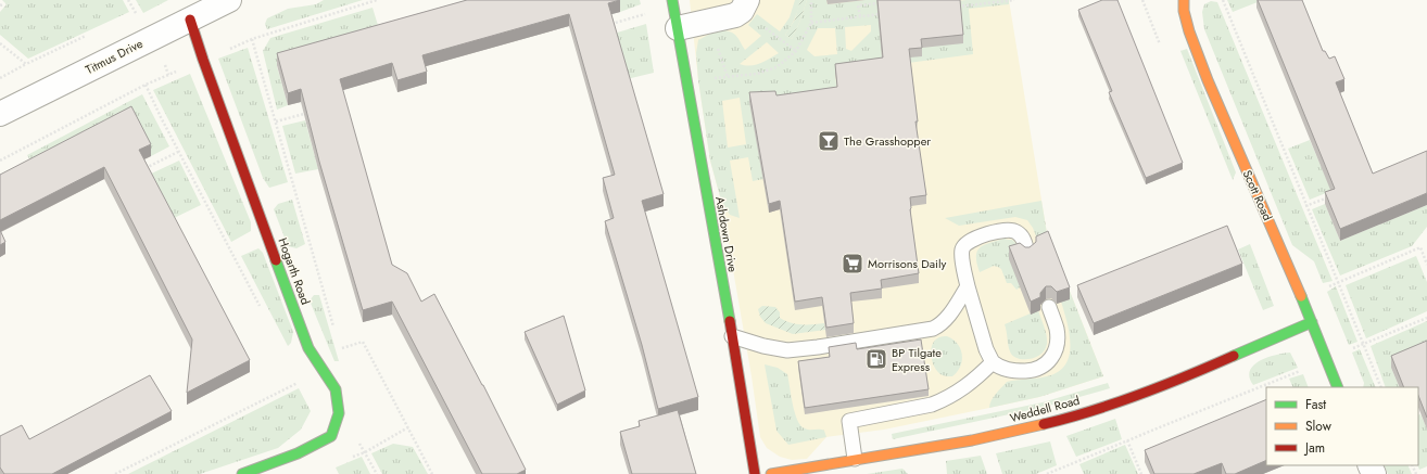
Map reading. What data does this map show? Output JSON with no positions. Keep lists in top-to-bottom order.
{
  "streets": {
    "street": [
      "Titmus Drive",
      "Scott Road",
      "Ashdown Drive",
      "Hogarth Road",
      "Weddell Road"
    ]
  },
  "crossings": [
    ["Titmus Drive", "Hogarth Road"],
    ["Scott Road", "Weddell Road"]
  ],
  "places": {
    "bar": ["The Grasshopper"],
    "supermarket": ["Morrisons Daily"],
    "fuel station": ["BP Tilgate Express"]
  },
  "legend": ["Fast", "Slow", "Jam"]
}
